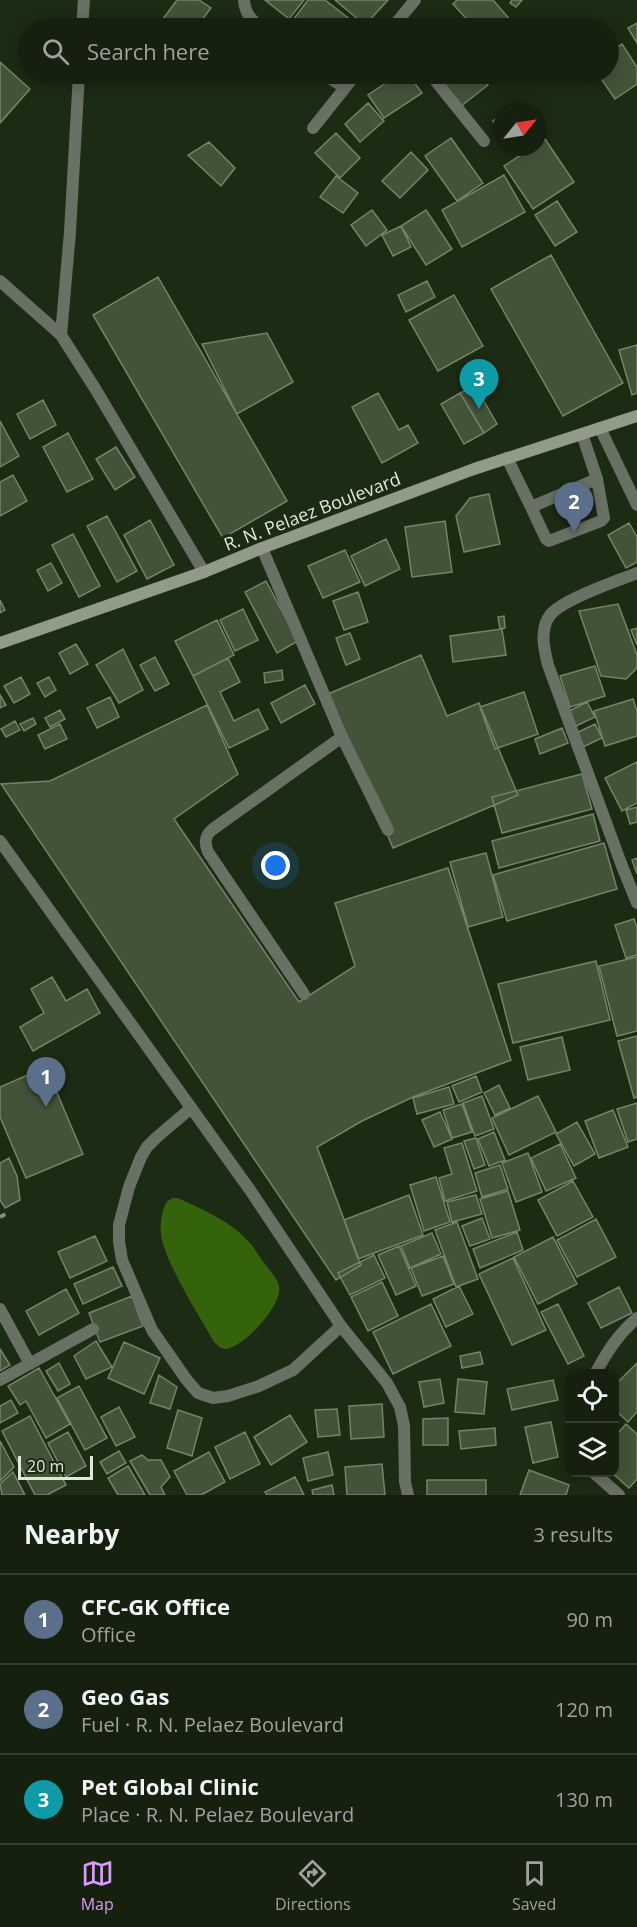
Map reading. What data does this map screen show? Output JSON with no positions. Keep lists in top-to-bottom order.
{
  "streets": {
    "main road": ["R. N. Pelaez Boulevard"]
  },
  "scale_bar": "20 m",
  "north": "top right",
  "page": {
    "search": "Search here",
    "pins": ["3", "2", "1"],
    "scale": "20 m",
    "heading": ["Nearby", "3 results"],
    "list": [
      {
        "mark": "1",
        "name": "CFC-GK Office",
        "note": "Office",
        "value": "90 m"
      },
      {
        "mark": "2",
        "name": "Geo Gas",
        "note": "Fuel · R. N. Pelaez Boulevard",
        "value": "120 m"
      },
      {
        "mark": "3",
        "name": "Pet Global Clinic",
        "note": "Place · R. N. Pelaez Boulevard",
        "value": "130 m"
      }
    ],
    "nav": ["Map", "Directions", "Saved"]
  }
}
